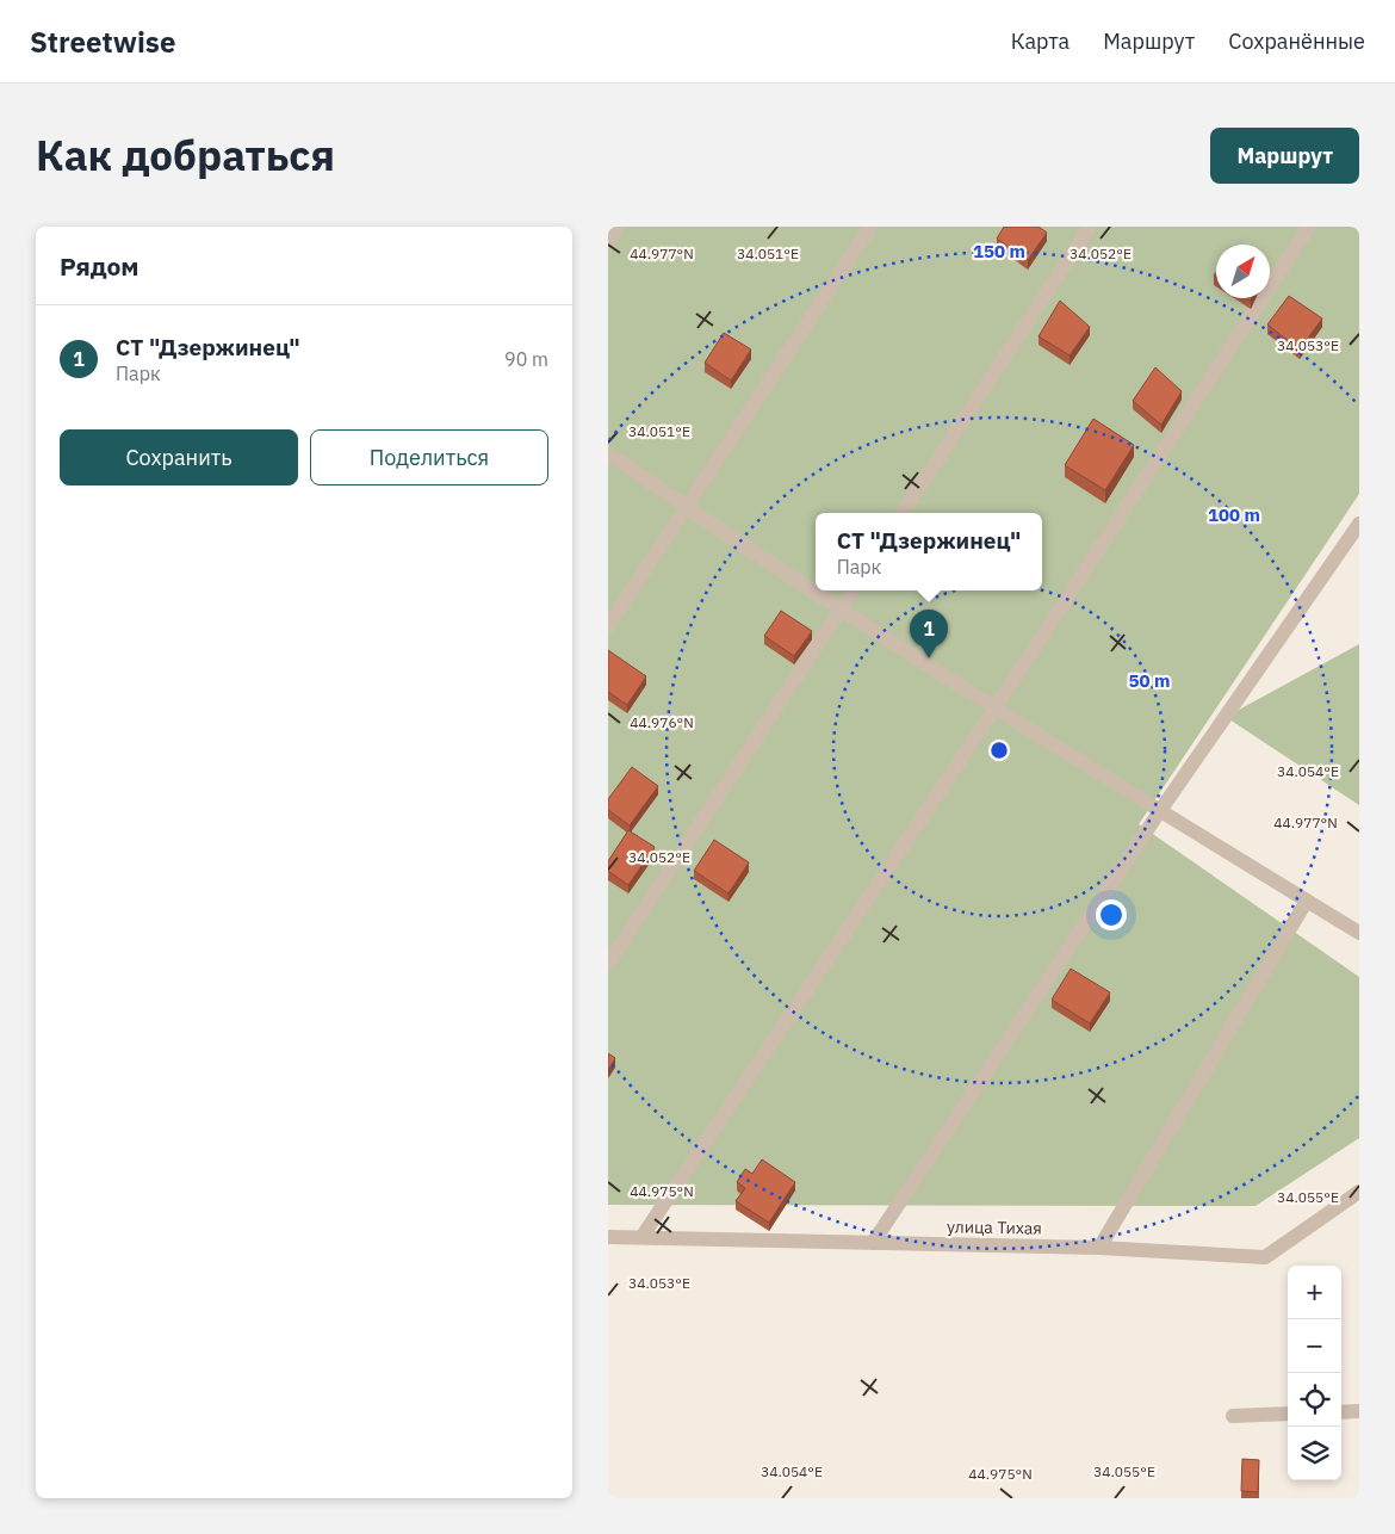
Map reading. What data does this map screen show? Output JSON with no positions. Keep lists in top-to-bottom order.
{
  "streets": {
    "street": ["улица Тихая"]
  },
  "north": "top right",
  "page": {
    "header": "Streetwise",
    "nav": ["Карта", "Маршрут", "Сохранённые"],
    "title": "Как добраться",
    "buttons": [
      "Маршрут",
      ["Сохранить", "Поделиться"]
    ],
    "heading": "Рядом",
    "list": [
      {
        "mark": "1",
        "name": "СТ \"Дзержинец\"",
        "note": "Парк",
        "value": "90 m"
      }
    ],
    "popup": ["СТ \"Дзержинец\"", "Парк"],
    "pins": "1",
    "map_buttons": ["+", "−"]
  },
  "coordinates": [
    "34.052°E",
    "34.051°E",
    "44.977°N",
    "34.053°E",
    "44.976°N",
    "34.054°E",
    "44.975°N",
    "34.055°E"
  ],
  "rings": ["150 m", "100 m", "50 m"]
}
